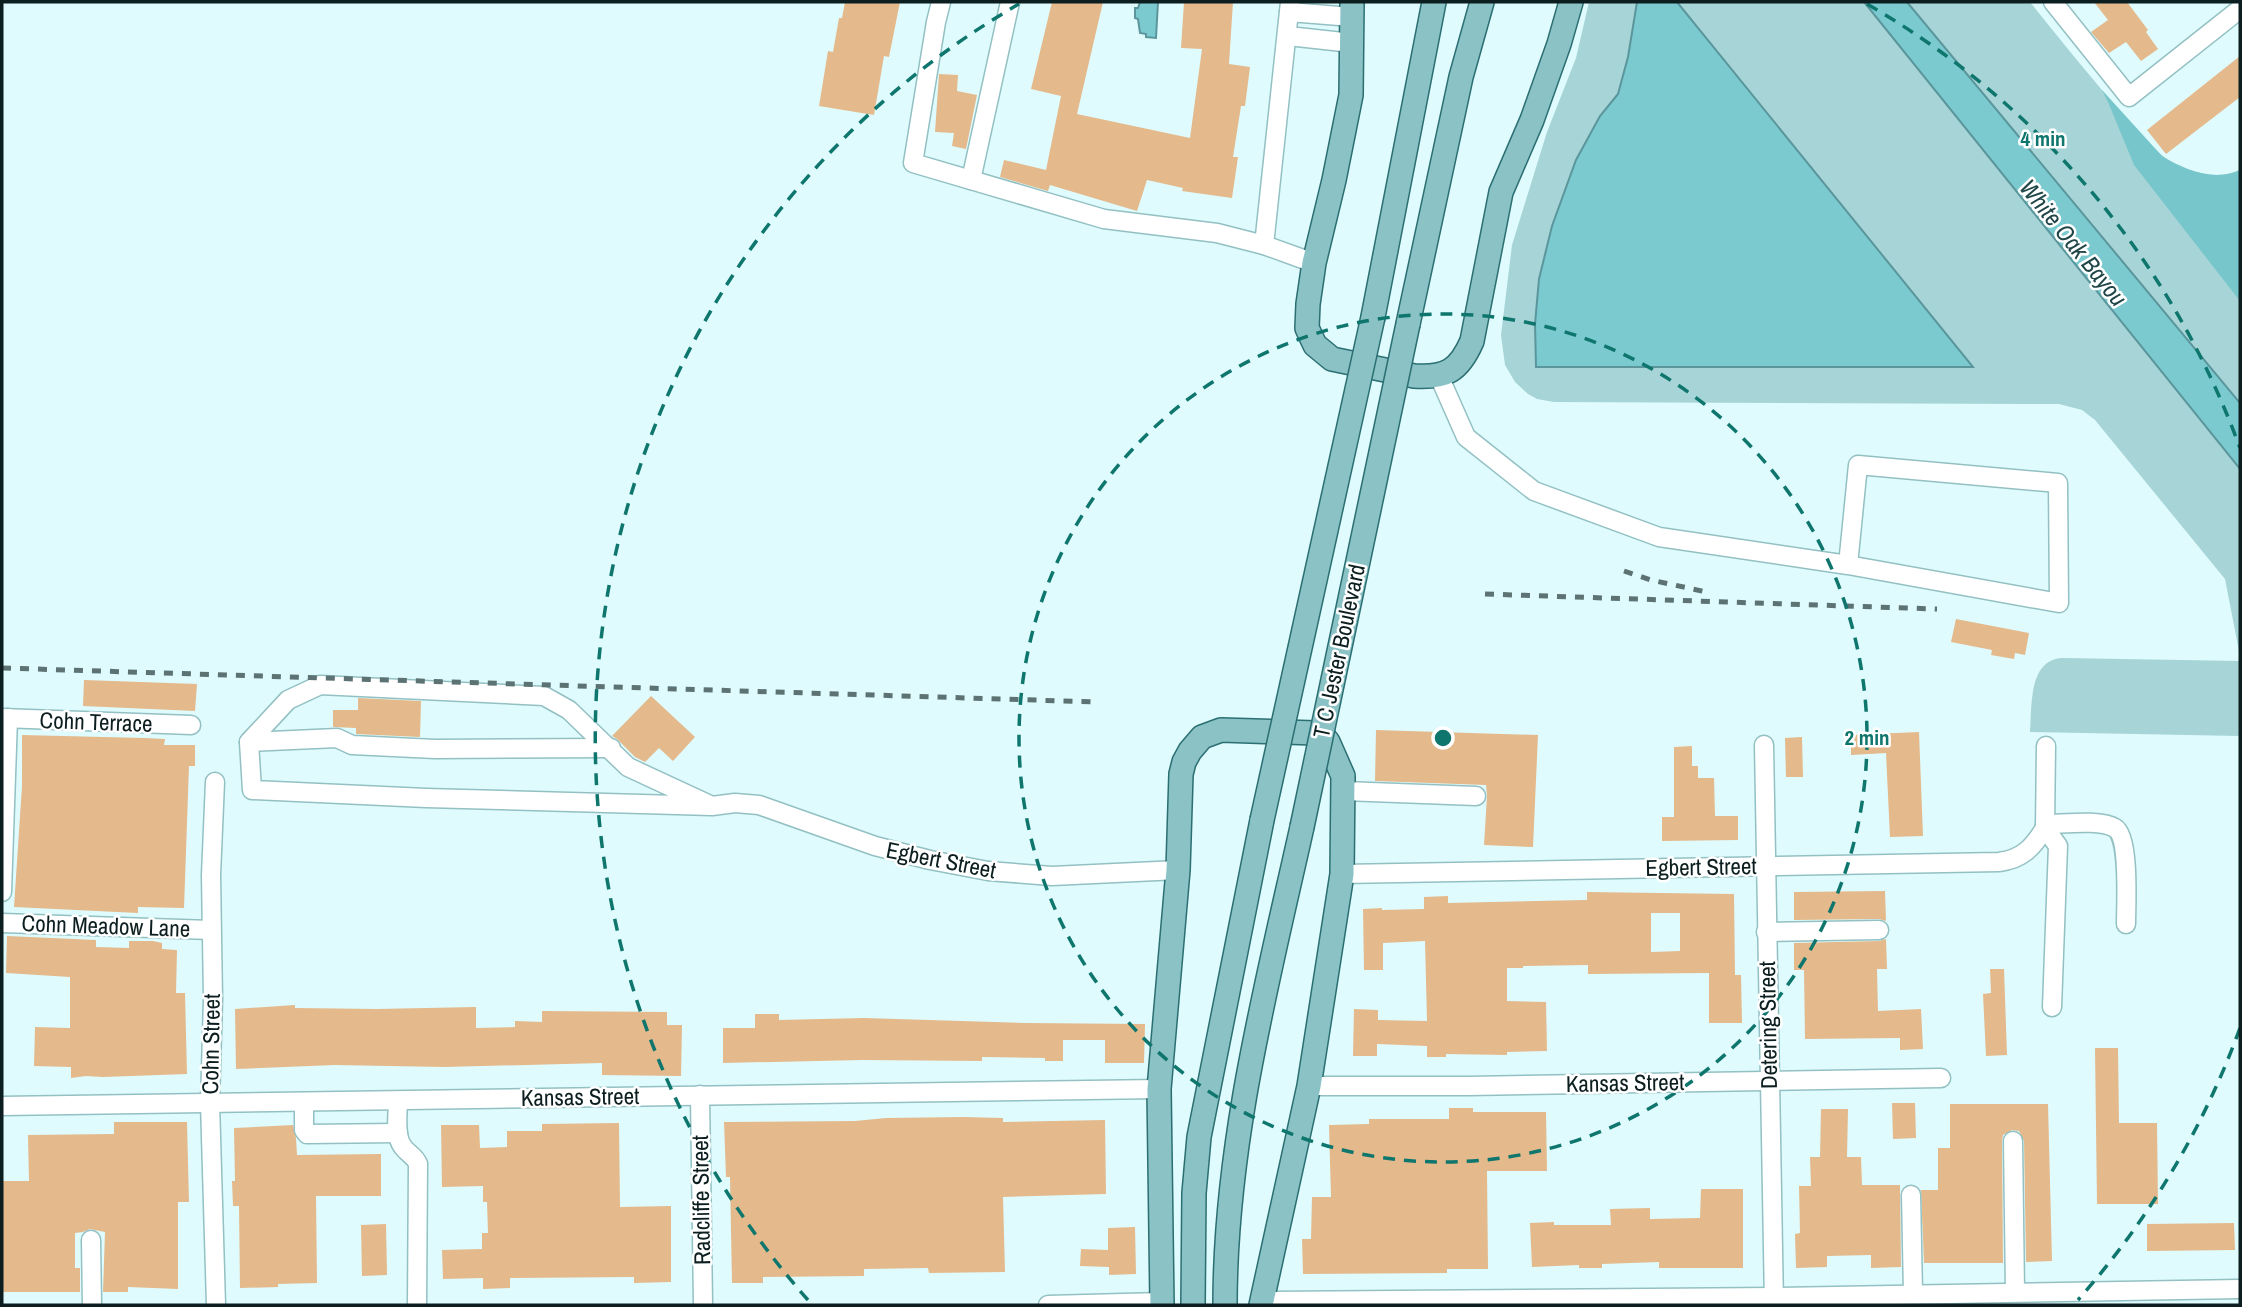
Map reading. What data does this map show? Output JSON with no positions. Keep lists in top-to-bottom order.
{
  "streets": {
    "main road": ["T C Jester Boulevard"],
    "street": [
      "Cohn Terrace",
      "Egbert Street",
      "Cohn Meadow Lane",
      "Detering Street",
      "Cohn Street",
      "Kansas Street",
      "Radcliffe Street"
    ]
  },
  "crossings": [
    ["Egbert Street", "Detering Street"],
    ["Cohn Meadow Lane", "Cohn Street"],
    ["Detering Street", "Kansas Street"],
    ["Cohn Street", "Kansas Street"],
    ["Kansas Street", "Radcliffe Street"]
  ],
  "water": ["White Oak Bayou"],
  "rings": ["4 min", "2 min"]
}
